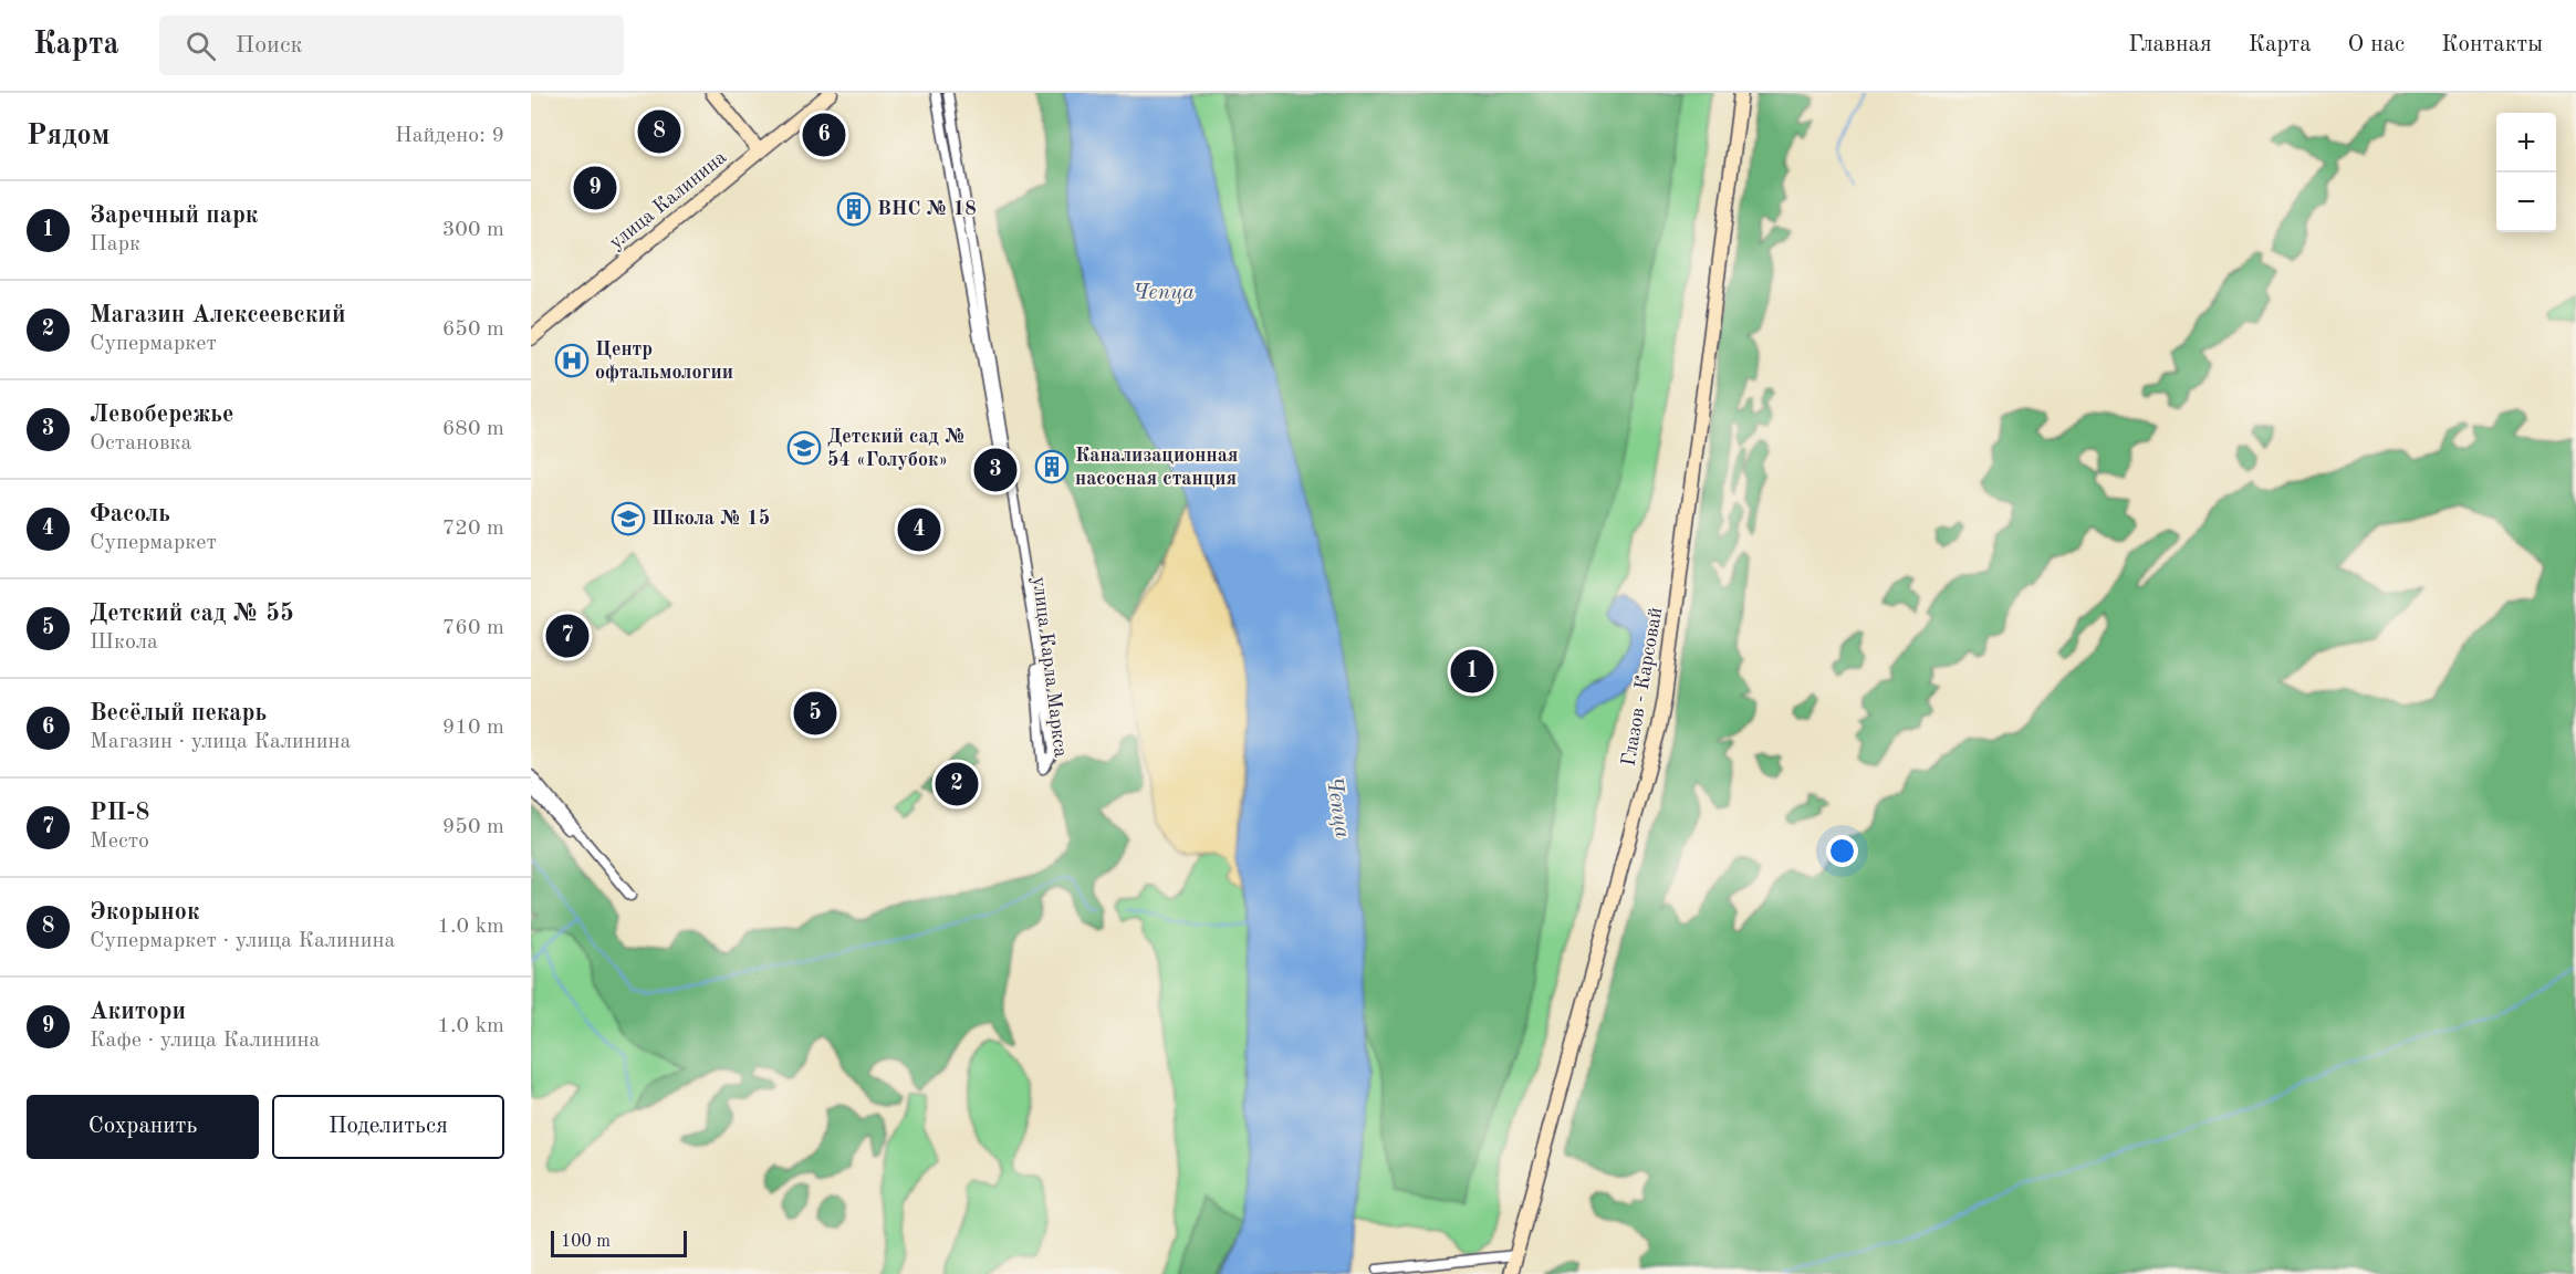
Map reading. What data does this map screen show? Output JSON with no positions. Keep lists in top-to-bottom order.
{
  "streets": {
    "main road": ["улица Калинина", "Глазов - Карсовай"],
    "street": ["улица Карла Маркса"]
  },
  "water": ["Чепца"],
  "places": {
    "building": ["ВНС № 18", "Канализационная насосная станция"],
    "hospital": ["Центр офтальмологии"],
    "school or university": ["Детский сад № 54 «Голубок»", "Школа № 15"]
  },
  "scale_bar": "100 m",
  "page": {
    "header": "Карта",
    "search": "Поиск",
    "nav": [
      "Главная",
      "Карта",
      "О нас",
      "Контакты"
    ],
    "heading": ["Рядом", "Найдено: 9"],
    "pins": [
      "8",
      "6",
      "9",
      "3",
      "4",
      "7",
      "1",
      "5",
      "2"
    ],
    "map_buttons": ["+", "−"],
    "list": [
      {
        "mark": "1",
        "name": "Заречный парк",
        "note": "Парк",
        "value": "300 m"
      },
      {
        "mark": "2",
        "name": "Магазин Алексеевский",
        "note": "Супермаркет",
        "value": "650 m"
      },
      {
        "mark": "3",
        "name": "Левобережье",
        "note": "Остановка",
        "value": "680 m"
      },
      {
        "mark": "4",
        "name": "Фасоль",
        "note": "Супермаркет",
        "value": "720 m"
      },
      {
        "mark": "5",
        "name": "Детский сад № 55",
        "note": "Школа",
        "value": "760 m"
      },
      {
        "mark": "6",
        "name": "Весёлый пекарь",
        "note": "Магазин · улица Калинина",
        "value": "910 m"
      },
      {
        "mark": "7",
        "name": "РП-8",
        "note": "Место",
        "value": "950 m"
      },
      {
        "mark": "8",
        "name": "Экорынок",
        "note": "Супермаркет · улица Калинина",
        "value": "1.0 km"
      },
      {
        "mark": "9",
        "name": "Акитори",
        "note": "Кафе · улица Калинина",
        "value": "1.0 km"
      }
    ],
    "buttons": ["Сохранить", "Поделиться"],
    "scale": "100 m"
  }
}
